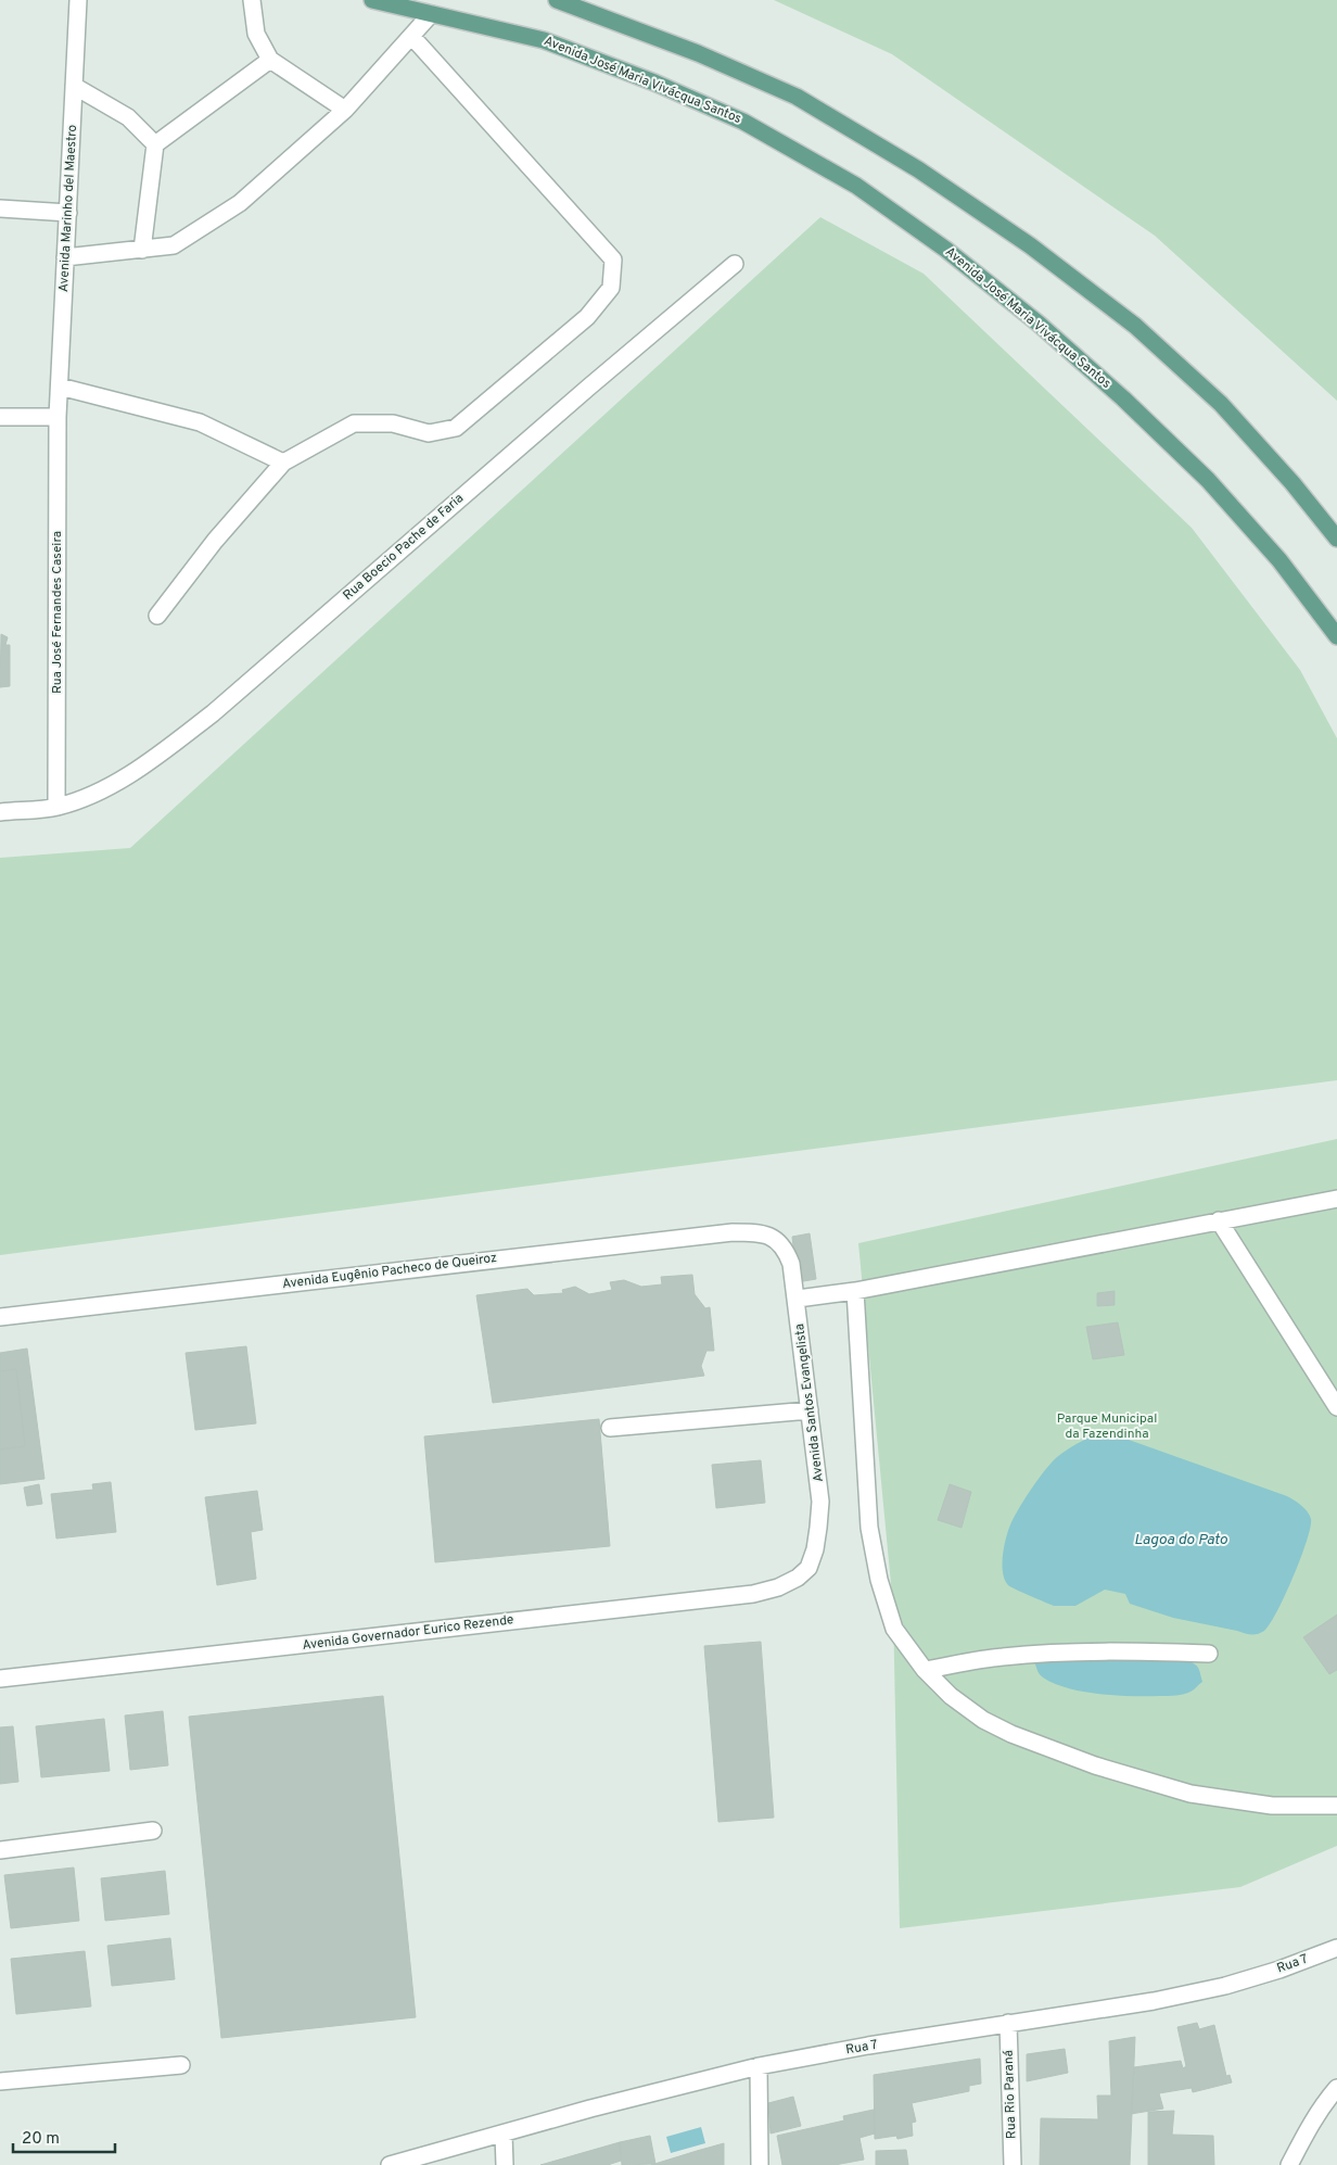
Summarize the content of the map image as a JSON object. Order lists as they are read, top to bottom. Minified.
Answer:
{"streets":{"main road":["Avenida José Maria Vivácqua Santos"],"street":["Avenida Marinho del Maestro","Rua Boecio Pache de Faria","Rua José Fernandes Caseira","Avenida Eugênio Pacheco de Queiroz","Avenida Santos Evangelista","Avenida Governador Eurico Rezende","Rua 7","Rua Rio Paraná"]},"crossings":[["Avenida Marinho del Maestro","Rua José Fernandes Caseira"],["Rua Boecio Pache de Faria","Rua José Fernandes Caseira"],["Avenida Eugênio Pacheco de Queiroz","Avenida Santos Evangelista"],["Avenida Santos Evangelista","Avenida Governador Eurico Rezende"],["Rua 7","Rua Rio Paraná"]],"water":["Lagoa do Pato"],"parks":["Parque Municipal da Fazendinha"],"scale_bar":"20 m"}
